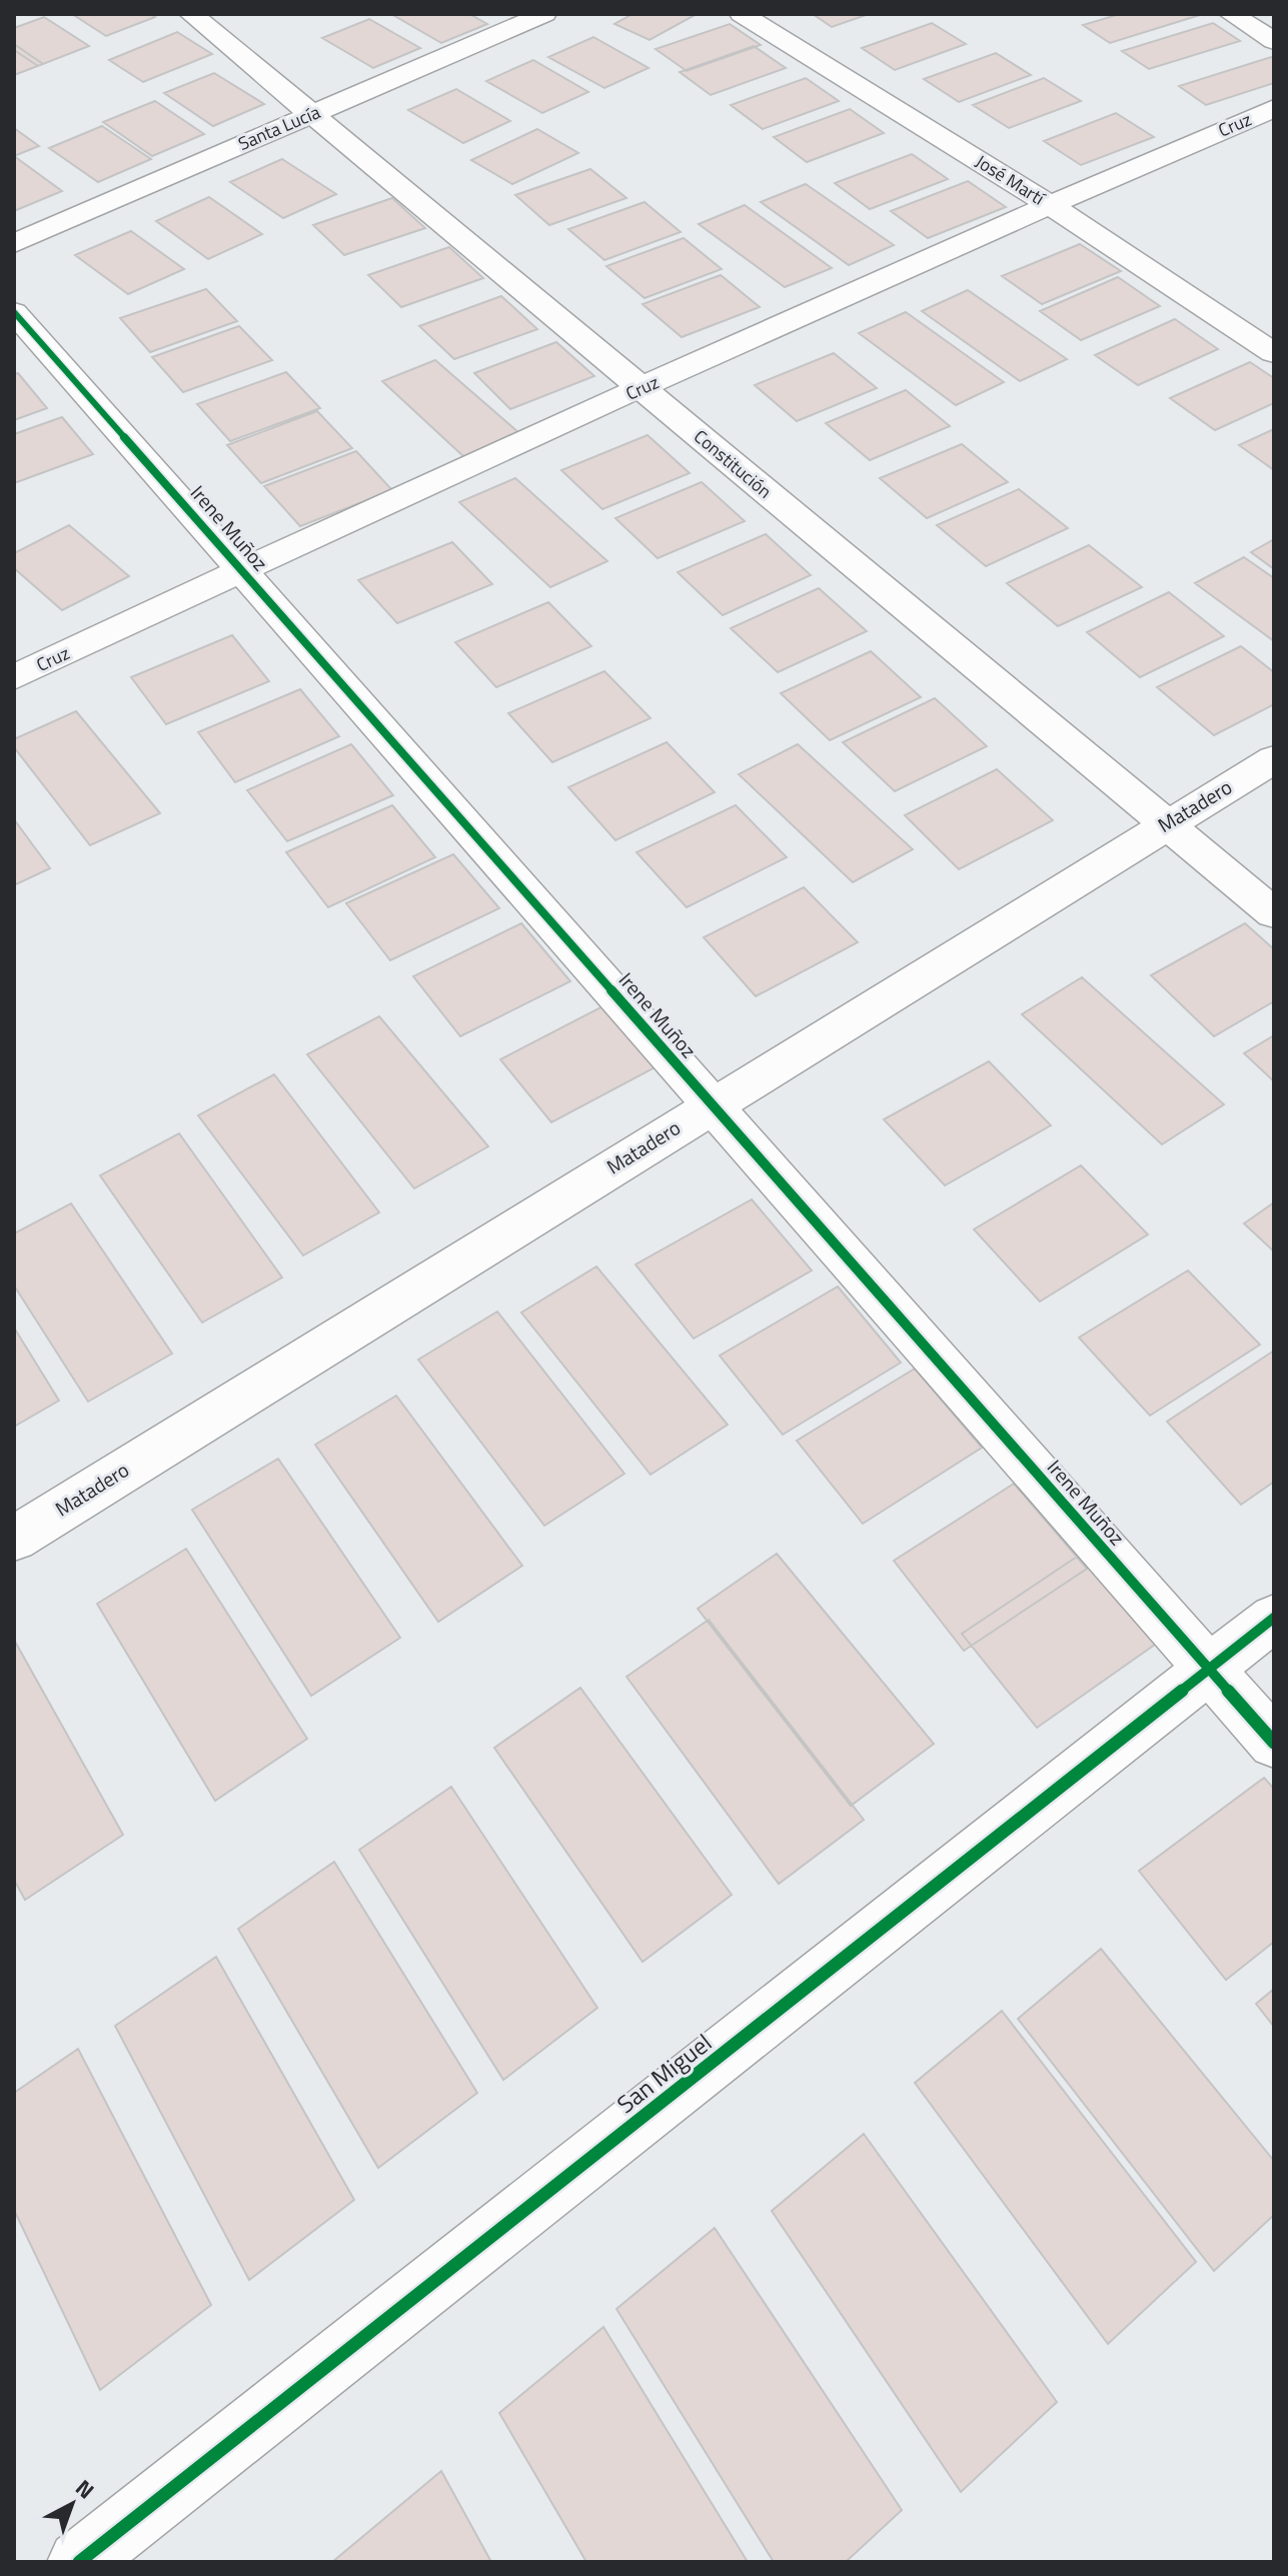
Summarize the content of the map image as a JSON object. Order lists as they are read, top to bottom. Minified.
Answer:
{"streets":{"street":["Cruz","Santa Lucía","José Martí","Constitución","Irene Muñoz","Matadero","San Miguel"]},"crossings":[["Cruz","José Martí"],["Cruz","Constitución"],["Cruz","Irene Muñoz"],["Santa Lucía","Constitución"],["Constitución","Matadero"],["Irene Muñoz","Matadero"],["Irene Muñoz","San Miguel"]],"north":"top right"}
